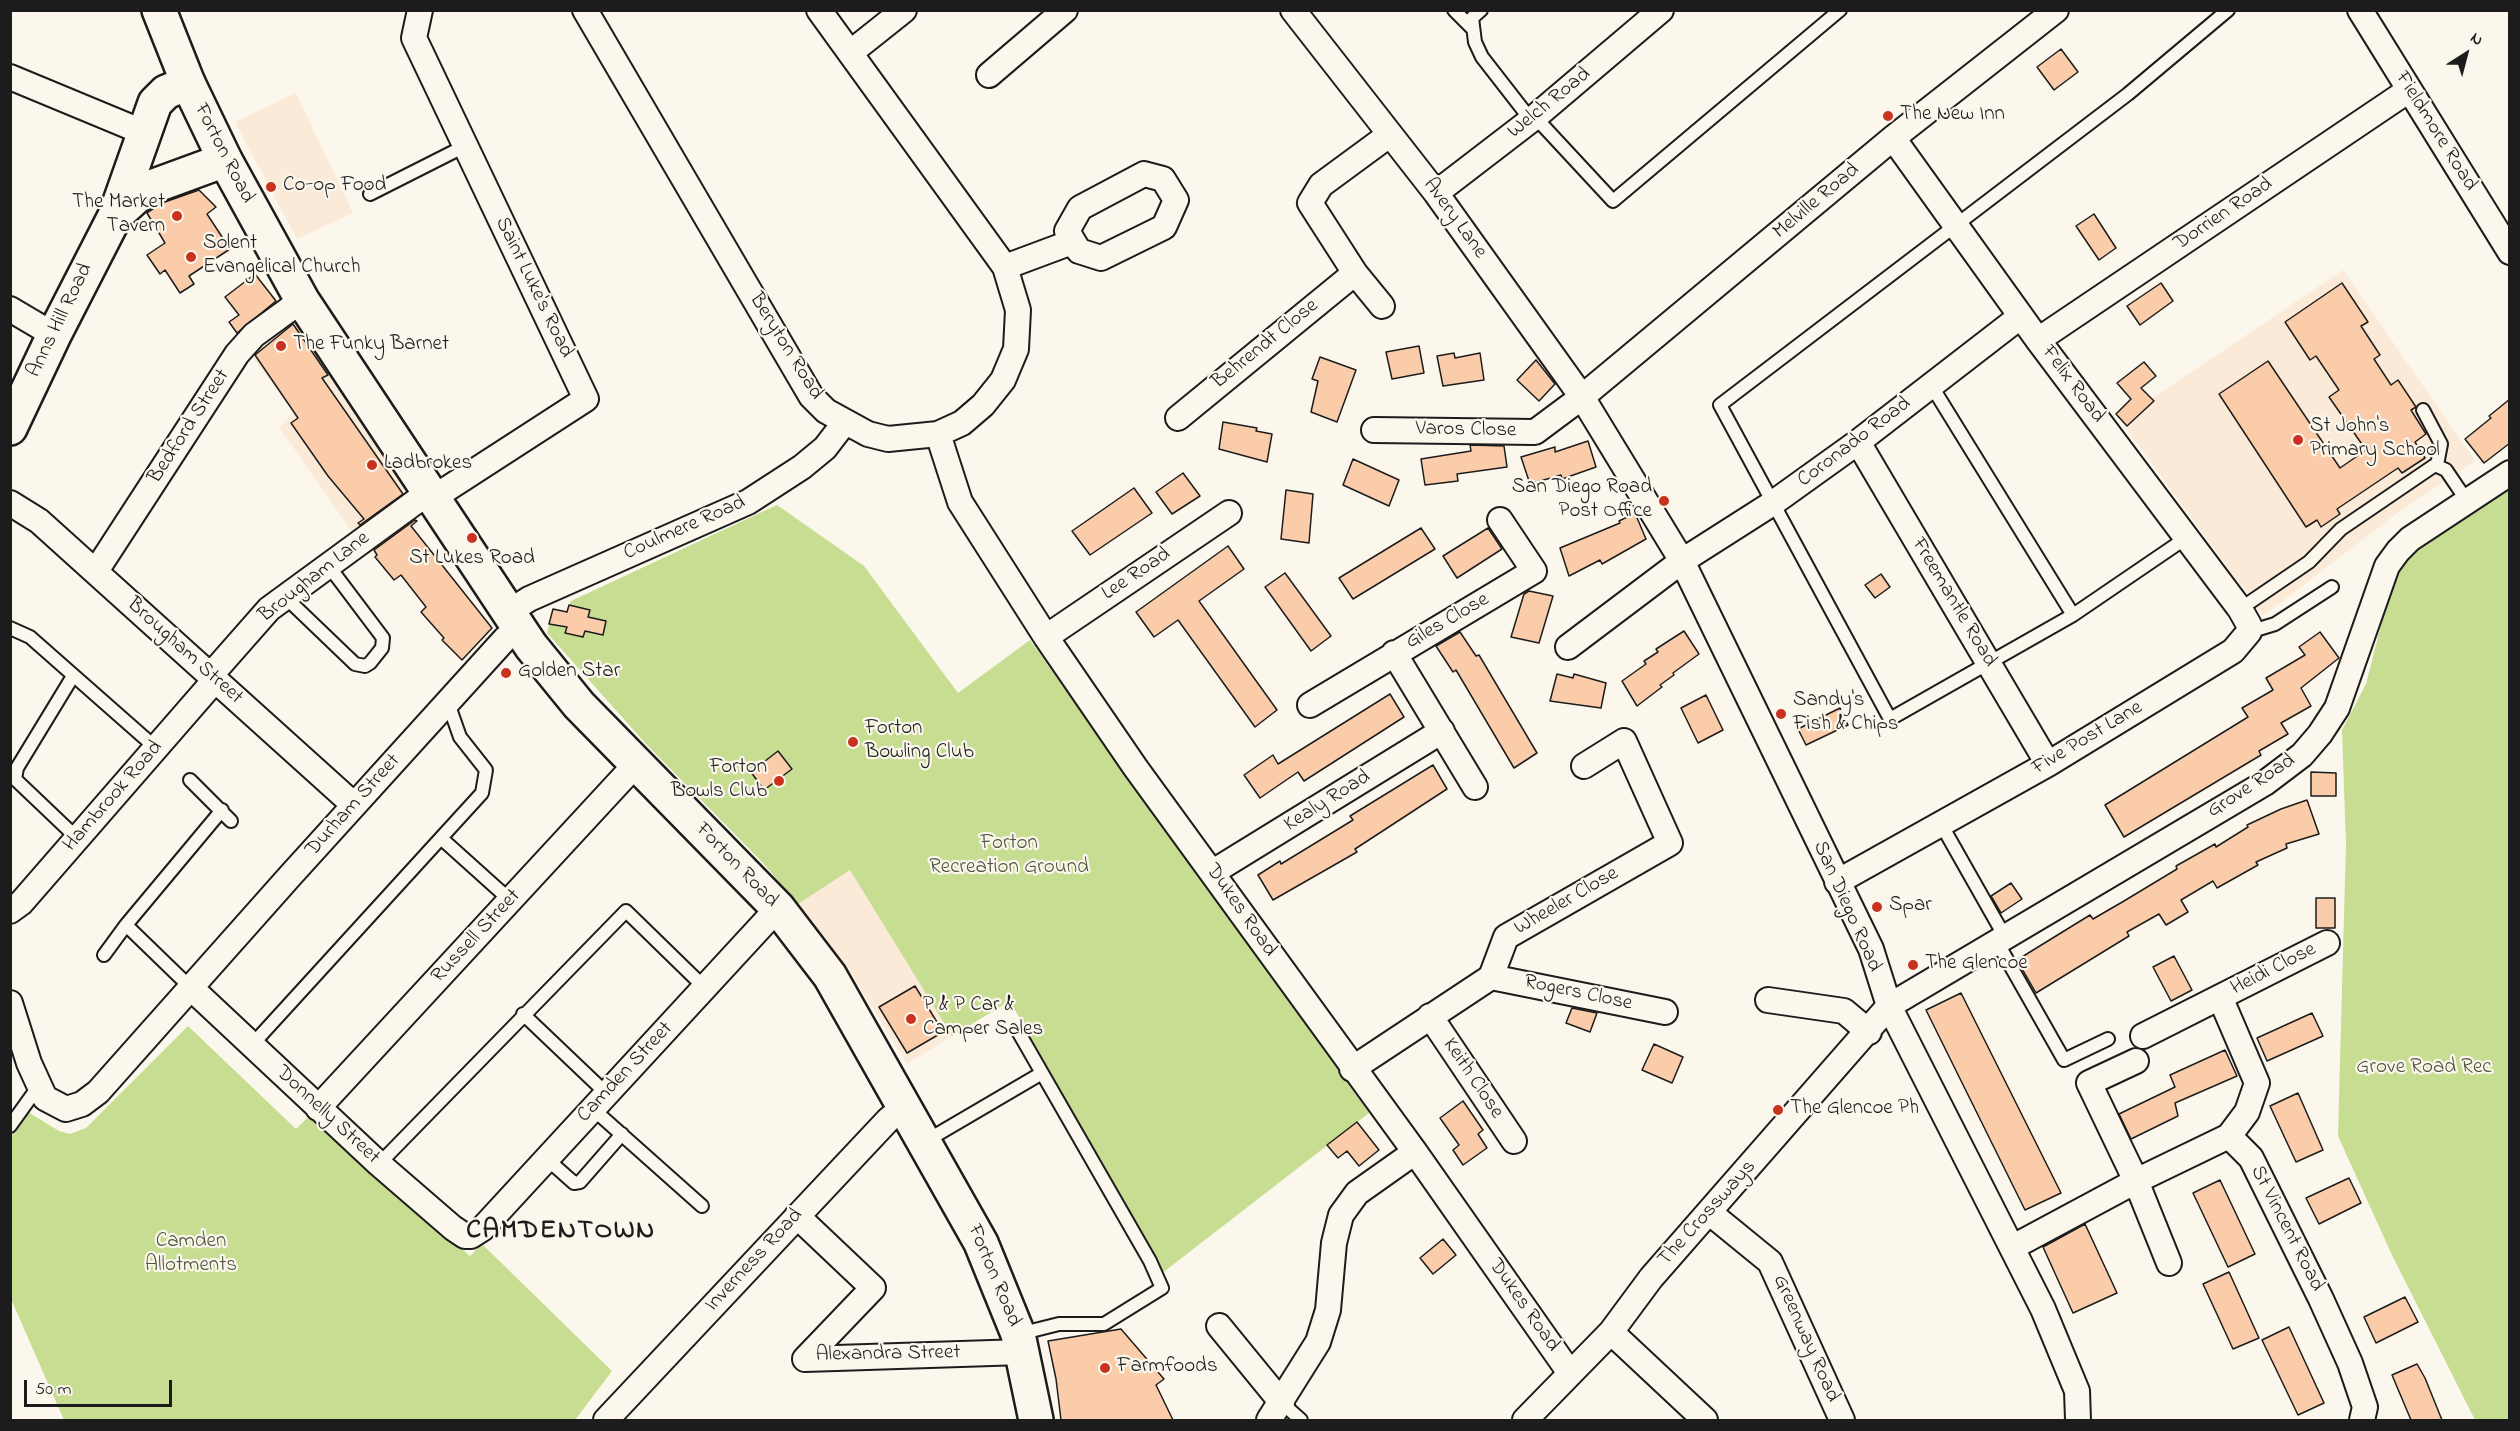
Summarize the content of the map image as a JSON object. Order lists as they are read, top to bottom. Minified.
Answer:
{"streets":{"main road":["Forton Road","Anns Hill Road"],"street":["Welch Road","Fieldmore Road","Melville Road","Dorrien Road","Avery Lane","Saint Luke's Road","Behrendt Close","Beryton Road","Felix Road","Bedford Street","Varos Close","Coronado Road","Coulmere Road","Lee Road","Brougham Lane","Freemantle Road","Giles Close","Brougham Street","Five Post Lane","Grove Road","Hambrook Road","Kealy Road","Durham Street","Wheeler Close","San Diego Road","Dukes Road","Russell Street","Heidi Close","Rogers Close","Camden Street","Keith Close","Donnelly Street","The Crossways","St Vincent Road","Inverness Road","Greenway Road","Alexandra Street"]},"crossings":[["Welch Road","Avery Lane"],["Fieldmore Road","Dorrien Road"],["Forton Road","Saint Luke's Road"],["Forton Road","Anns Hill Road"],["Forton Road","Bedford Street"],["Forton Road","Coulmere Road"],["Forton Road","Brougham Lane"],["Forton Road","Durham Street"],["Forton Road","Russell Street"],["Forton Road","Camden Street"],["Forton Road","Inverness Road"],["Forton Road","Alexandra Street"],["Melville Road","Avery Lane"],["Melville Road","Felix Road"],["Melville Road","Varos Close"],["Dorrien Road","Felix Road"],["Avery Lane","Varos Close"],["Avery Lane","San Diego Road"],["Saint Luke's Road","Brougham Lane"],["Beryton Road","Coulmere Road"],["Beryton Road","Dukes Road"],["Felix Road","Coronado Road"],["Felix Road","Five Post Lane"],["Bedford Street","Brougham Street"],["Coronado Road","Freemantle Road"],["Coronado Road","San Diego Road"],["Coulmere Road","Durham Street"],["Lee Road","Dukes Road"],["Brougham Lane","Brougham Street"],["Brougham Lane","Hambrook Road"],["Freemantle Road","Five Post Lane"],["Brougham Street","Hambrook Road"],["Brougham Street","Durham Street"],["Five Post Lane","San Diego Road"],["Grove Road","San Diego Road"],["Grove Road","The Crossways"],["Kealy Road","Dukes Road"],["Durham Street","Donnelly Street"],["Wheeler Close","Rogers Close"],["San Diego Road","The Crossways"],["Dukes Road","The Crossways"],["Russell Street","Donnelly Street"],["Heidi Close","St Vincent Road"],["Camden Street","Donnelly Street"],["The Crossways","Greenway Road"],["Inverness Road","Alexandra Street"]],"districts":["CAMDENTOWN"],"parks":["Forton Recreation Ground","Grove Road Rec","Camden Allotments"],"places":["The New Inn","Co-op Food","The Market Tavern","Solent Evangelical Church","The Funky Barnet","St John's Primary School","Ladbrokes","San Diego Road Post Office","St Lukes Road","Golden Star","Sandy's Fish & Chips","Forton Bowling Club","Forton Bowls Club","Spar","The Glencoe","P & P Car & Camper Sales","The Glencoe Ph","Farmfoods"],"scale_bar":"50 m","north":"top right"}
